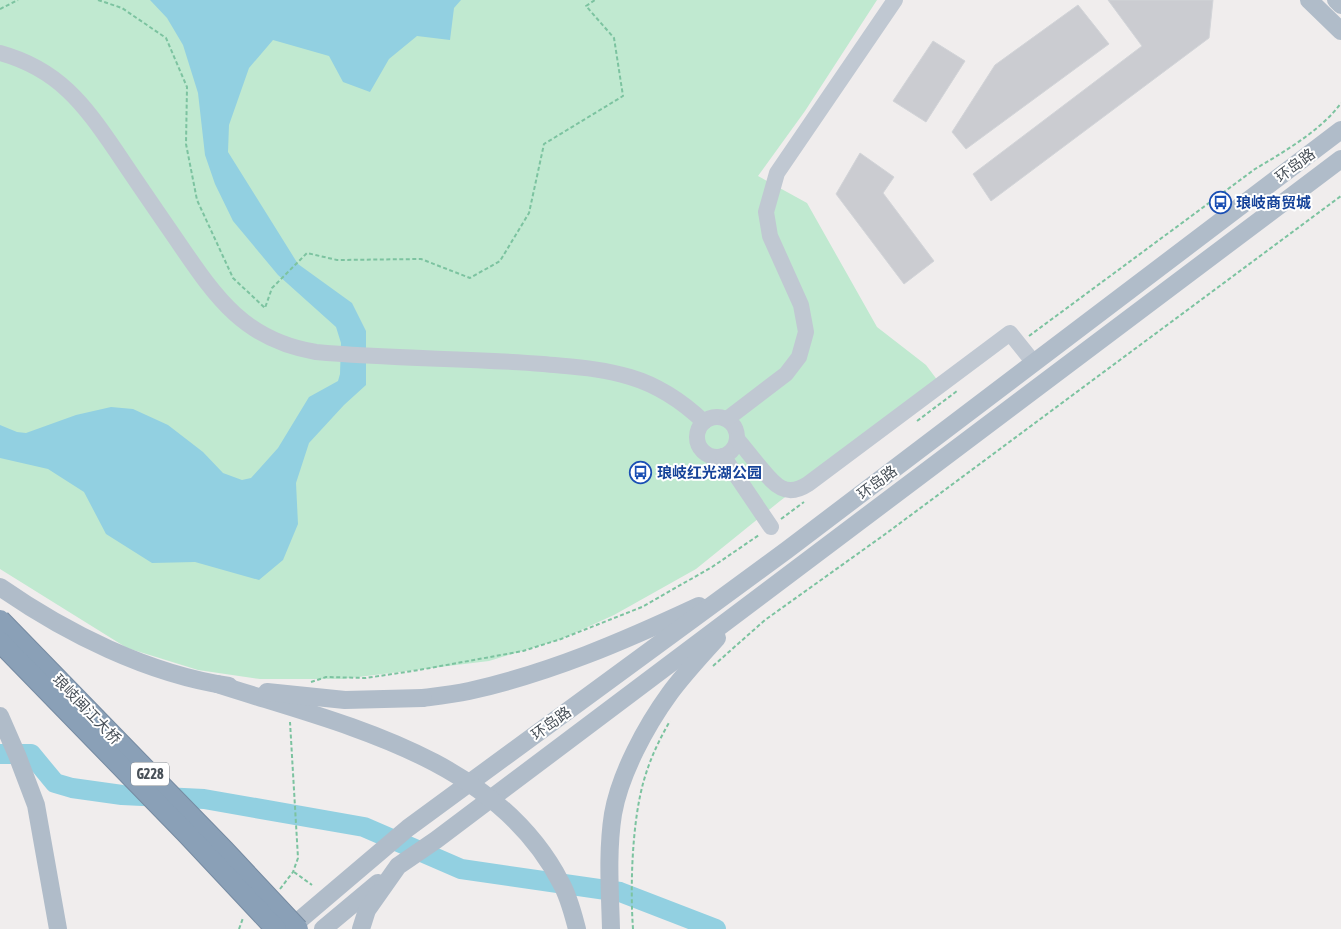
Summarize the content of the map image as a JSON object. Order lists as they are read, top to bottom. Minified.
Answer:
{"streets":{"highway":["琅岐闽江大桥","G228"],"main road":["环岛路"]},"crossings":[["环岛路","琅岐闽江大桥"]],"places":{"bus stop":["琅岐商贸城","琅岐红光湖公园"]}}
